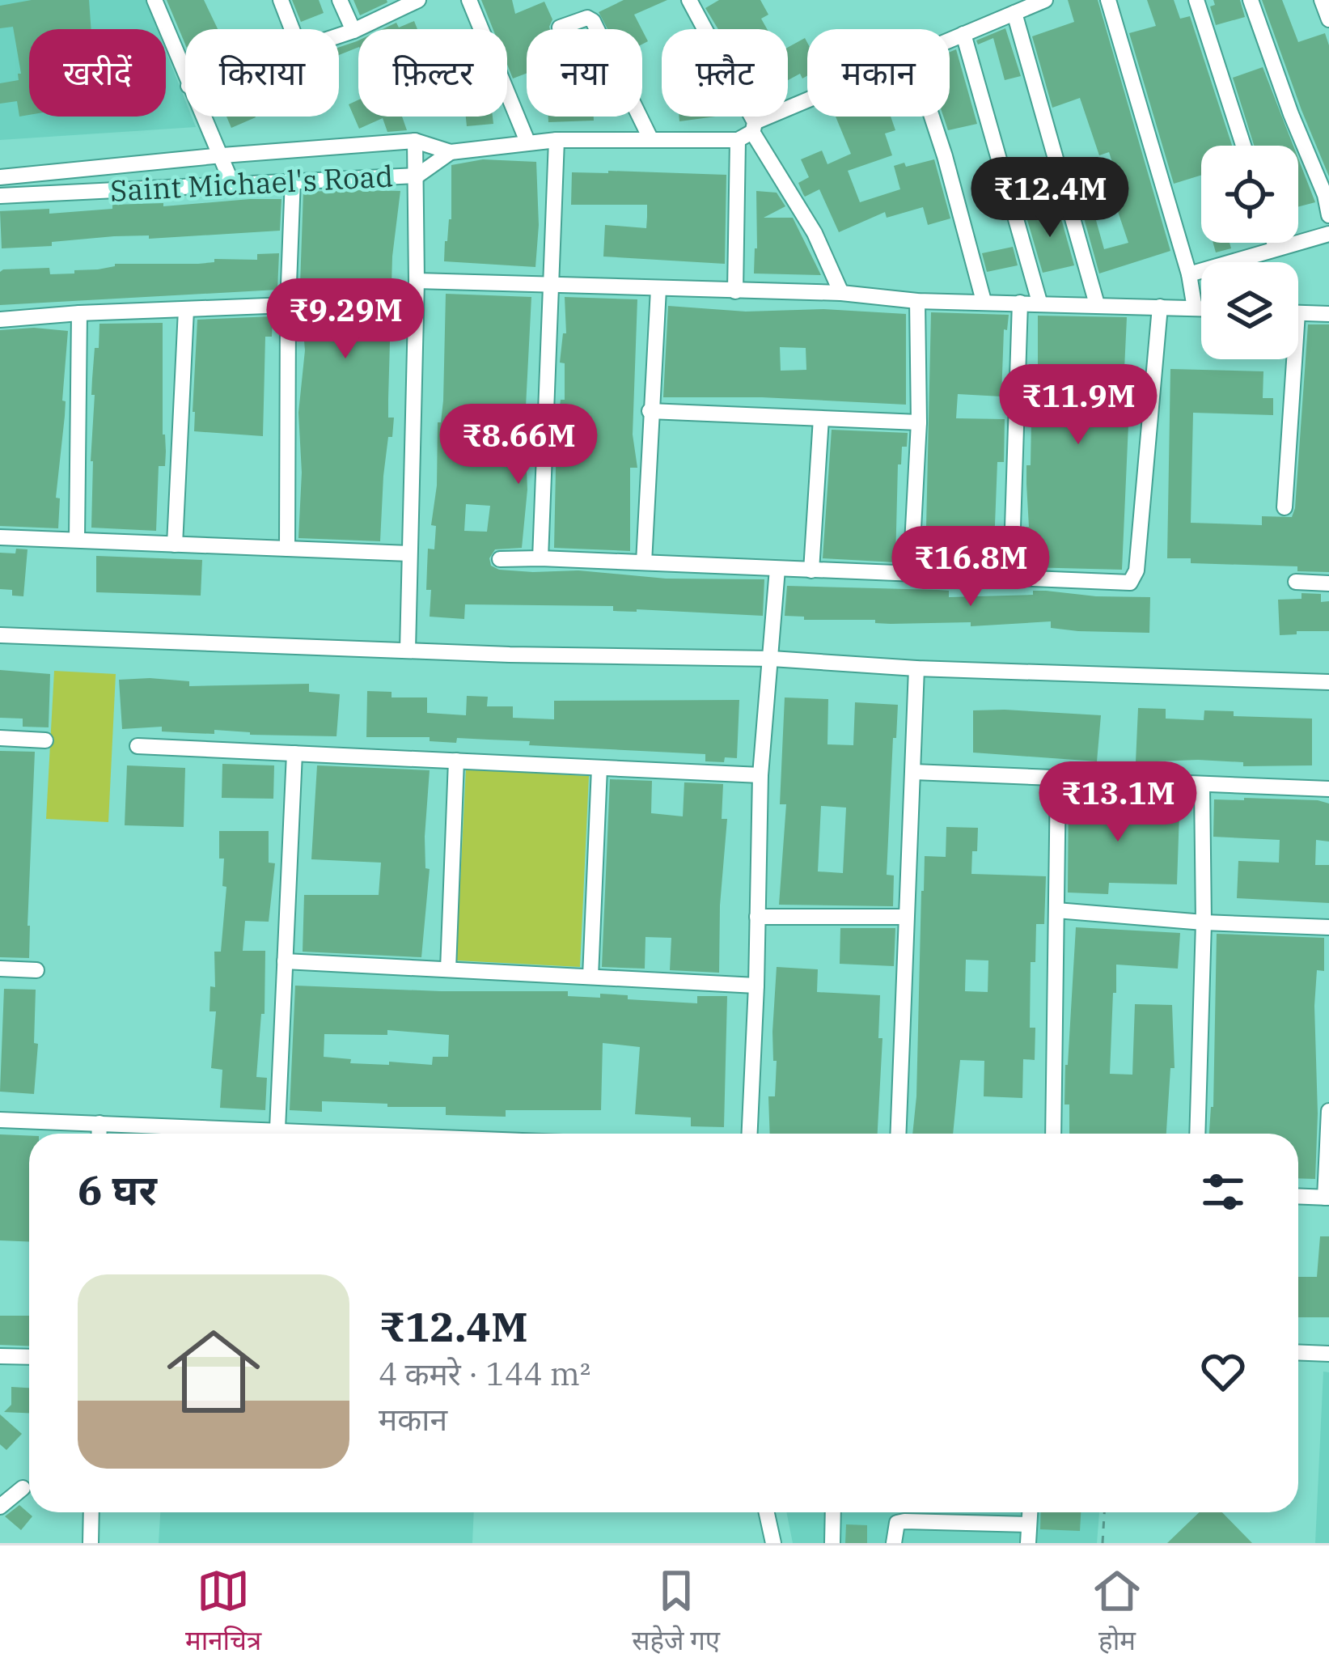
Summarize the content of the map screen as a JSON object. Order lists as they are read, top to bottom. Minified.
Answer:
{"streets":{"street":["Saint Michael's Road"]},"page":{"chip":["खरीदें","किराया","फ़िल्टर","नया","फ़्लैट","मकान"],"price":["₹12.4M","₹9.29M","₹11.9M","₹8.66M","₹16.8M","₹13.1M"],"heading":"6 घर","list":[{"name":"₹12.4M","note":"4 कमरे · 144 m² · मकान"}],"tabs":["मानचित्र","सहेजे गए","होम"]}}
